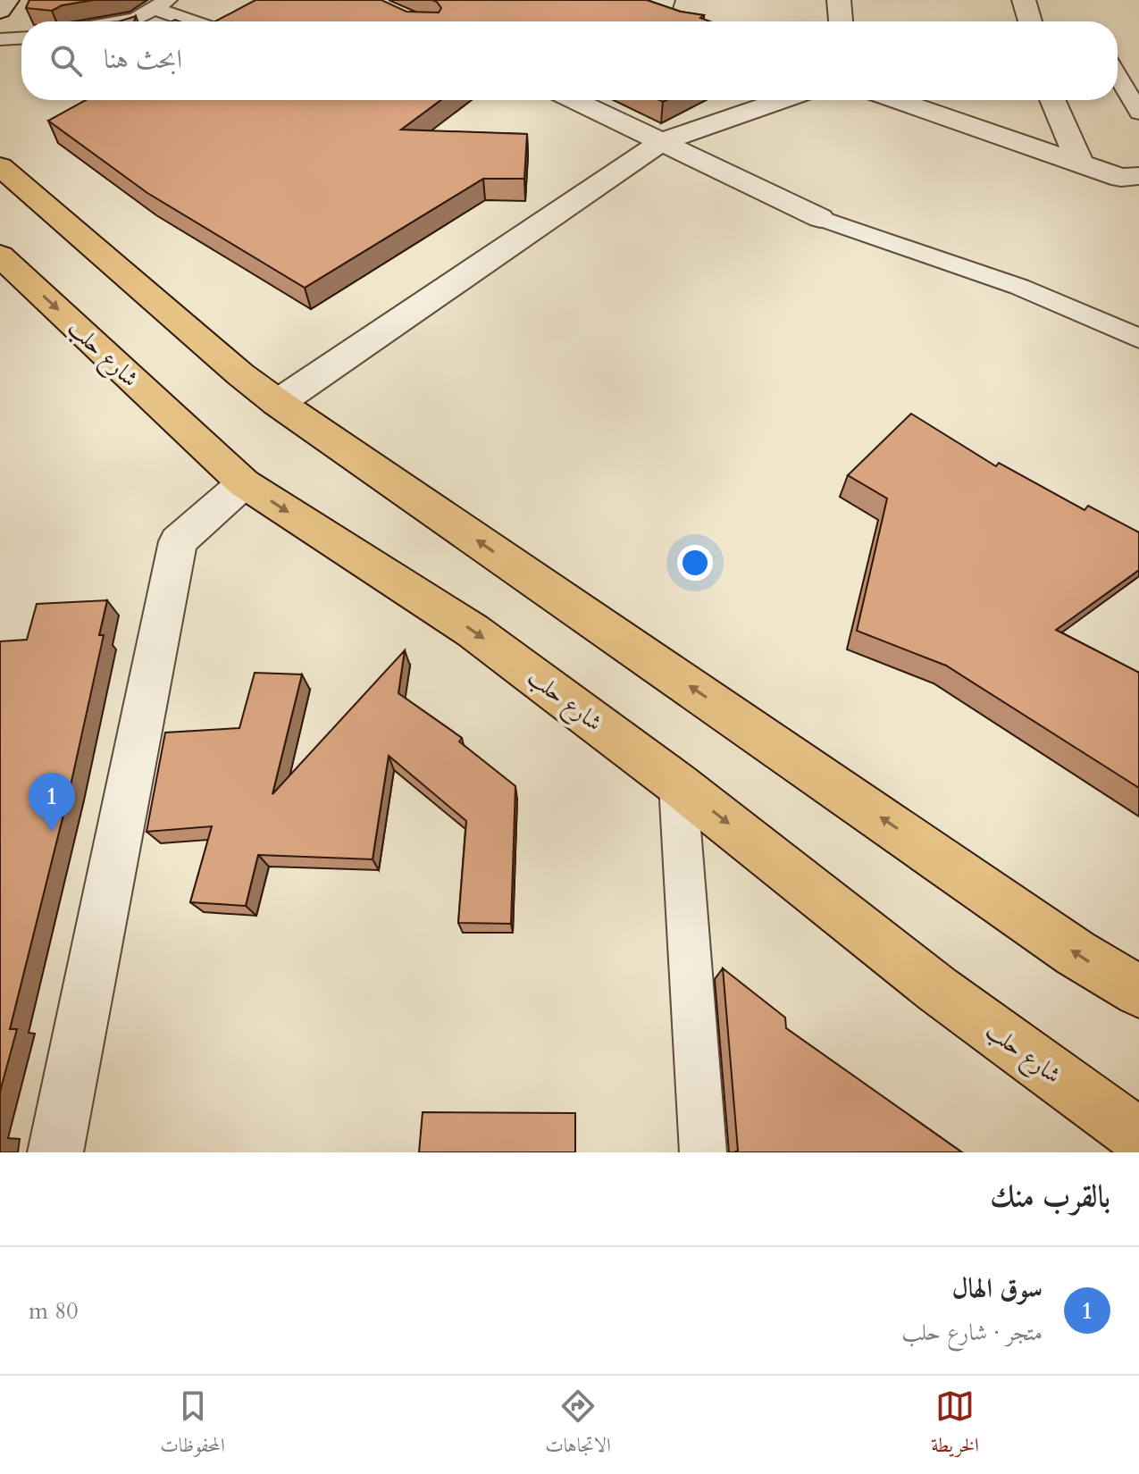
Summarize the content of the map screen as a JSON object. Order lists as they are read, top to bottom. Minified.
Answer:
{"streets":{"main road":["شارع حلب"]},"page":{"search":"ابحث هنا","pins":"1","heading":"بالقرب منك","list":[{"mark":"1","name":"سوق الهال","note":"متجر · شارع حلب","value":"80 m"}],"nav":["الخريطة","الاتجاهات","المحفوظات"]}}
